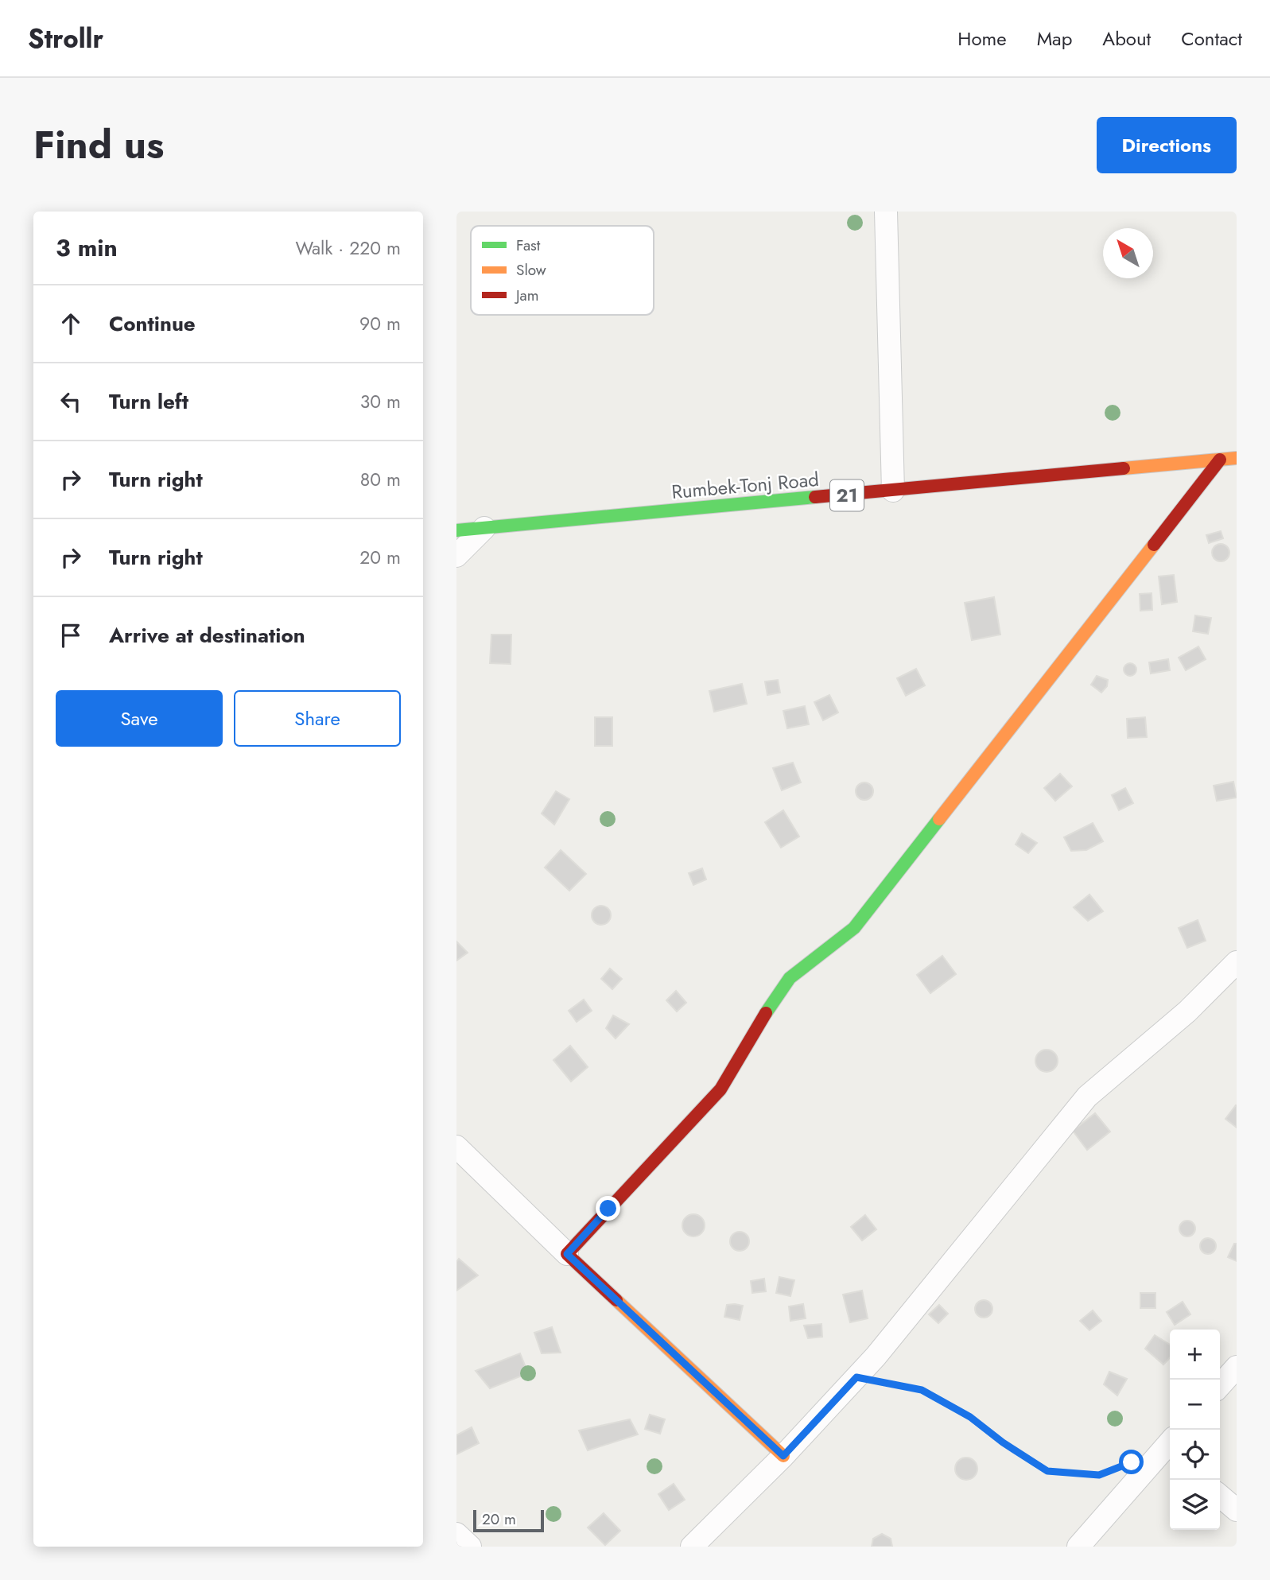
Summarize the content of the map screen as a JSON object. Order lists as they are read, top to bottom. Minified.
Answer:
{"streets":{"street":["Rumbek-Tonj Road","21"]},"legend":["Fast","Slow","Jam"],"scale_bar":"20 m","north":"top left","page":{"header":"Strollr","nav":["Home","Map","About","Contact"],"title":"Find us","buttons":["Directions",["Save","Share"]],"heading":["3 min","Walk · 220 m"],"list":[["Continue","90 m"],["Turn left","30 m"],["Turn right","80 m"],["Turn right","20 m"],"Arrive at destination"],"map_buttons":["+","−"],"scale":"20 m"}}
